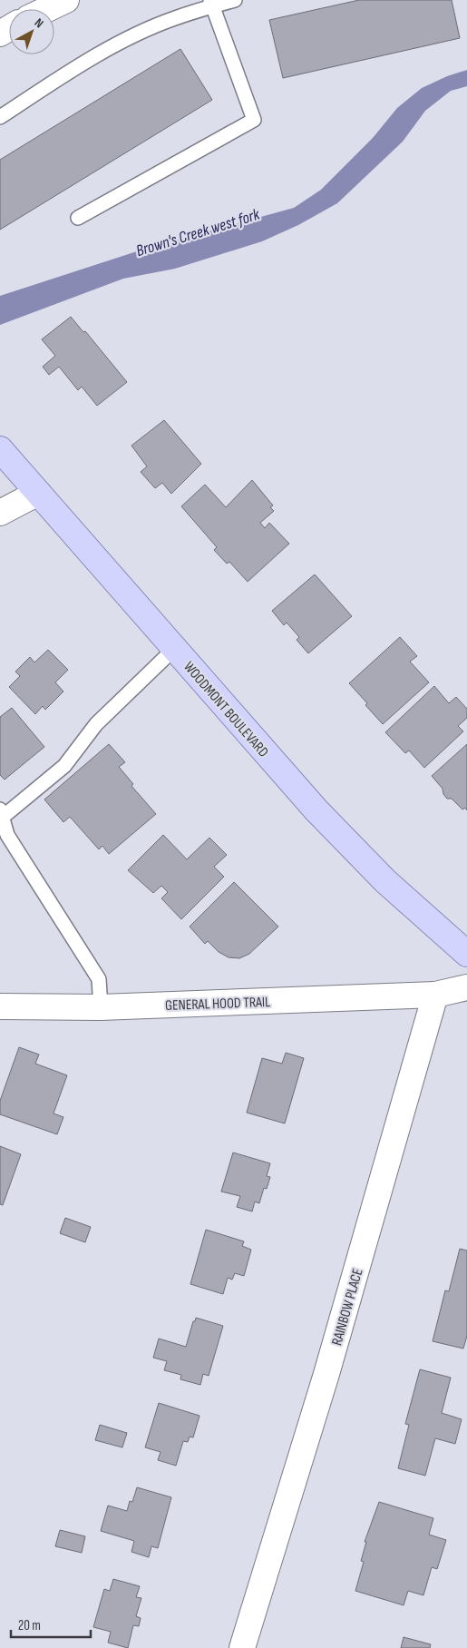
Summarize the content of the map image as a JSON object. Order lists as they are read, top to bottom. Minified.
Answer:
{"streets":{"main road":["WOODMONT BOULEVARD"],"street":["GENERAL HOOD TRAIL","RAINBOW PLACE"]},"crossings":[["GENERAL HOOD TRAIL","RAINBOW PLACE"]],"water":["Brown's Creek west fork"],"scale_bar":"20 m","north":"top right"}
